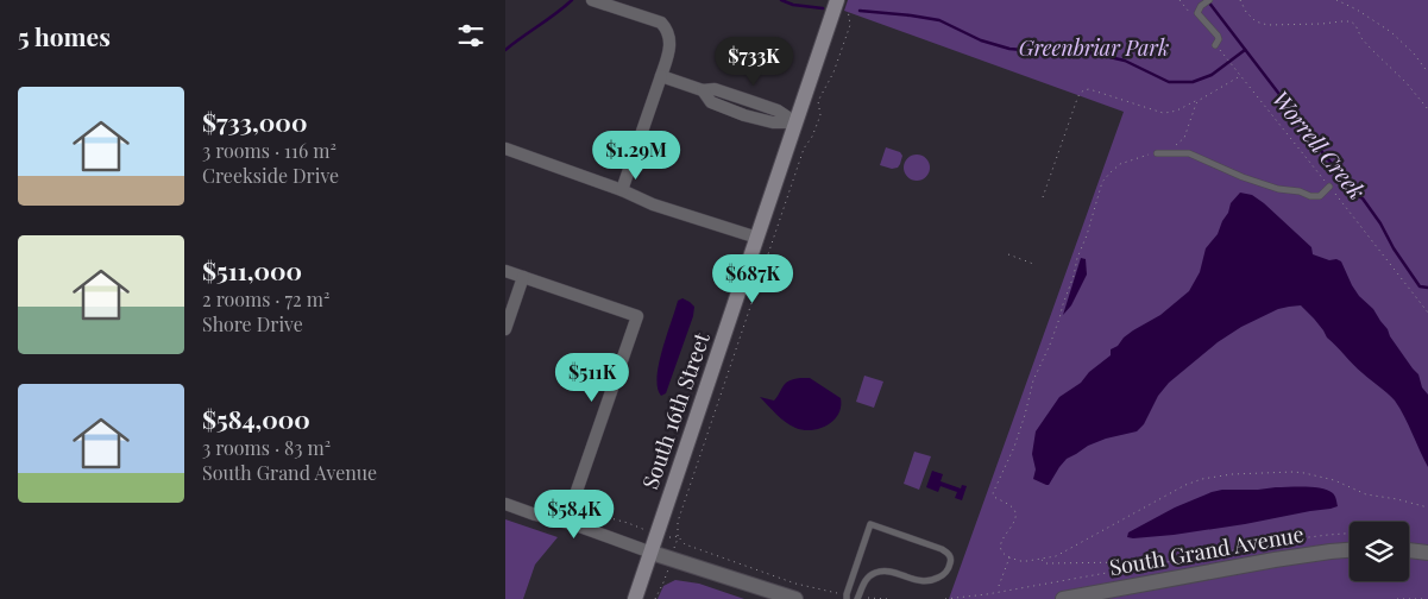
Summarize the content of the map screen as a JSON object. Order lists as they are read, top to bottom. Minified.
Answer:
{"streets":{"main road":["South 16th Street"],"street":["South Grand Avenue"]},"water":["Worrell Creek"],"parks":["Greenbriar Park"],"page":{"heading":"5 homes","price":["$733K","$1.29M","$687K","$511K","$584K"],"list":[{"name":"$733,000","note":"3 rooms · 116 m² · Creekside Drive"},{"name":"$511,000","note":"2 rooms · 72 m² · Shore Drive"},{"name":"$584,000","note":"3 rooms · 83 m² · South Grand Avenue"}]}}
